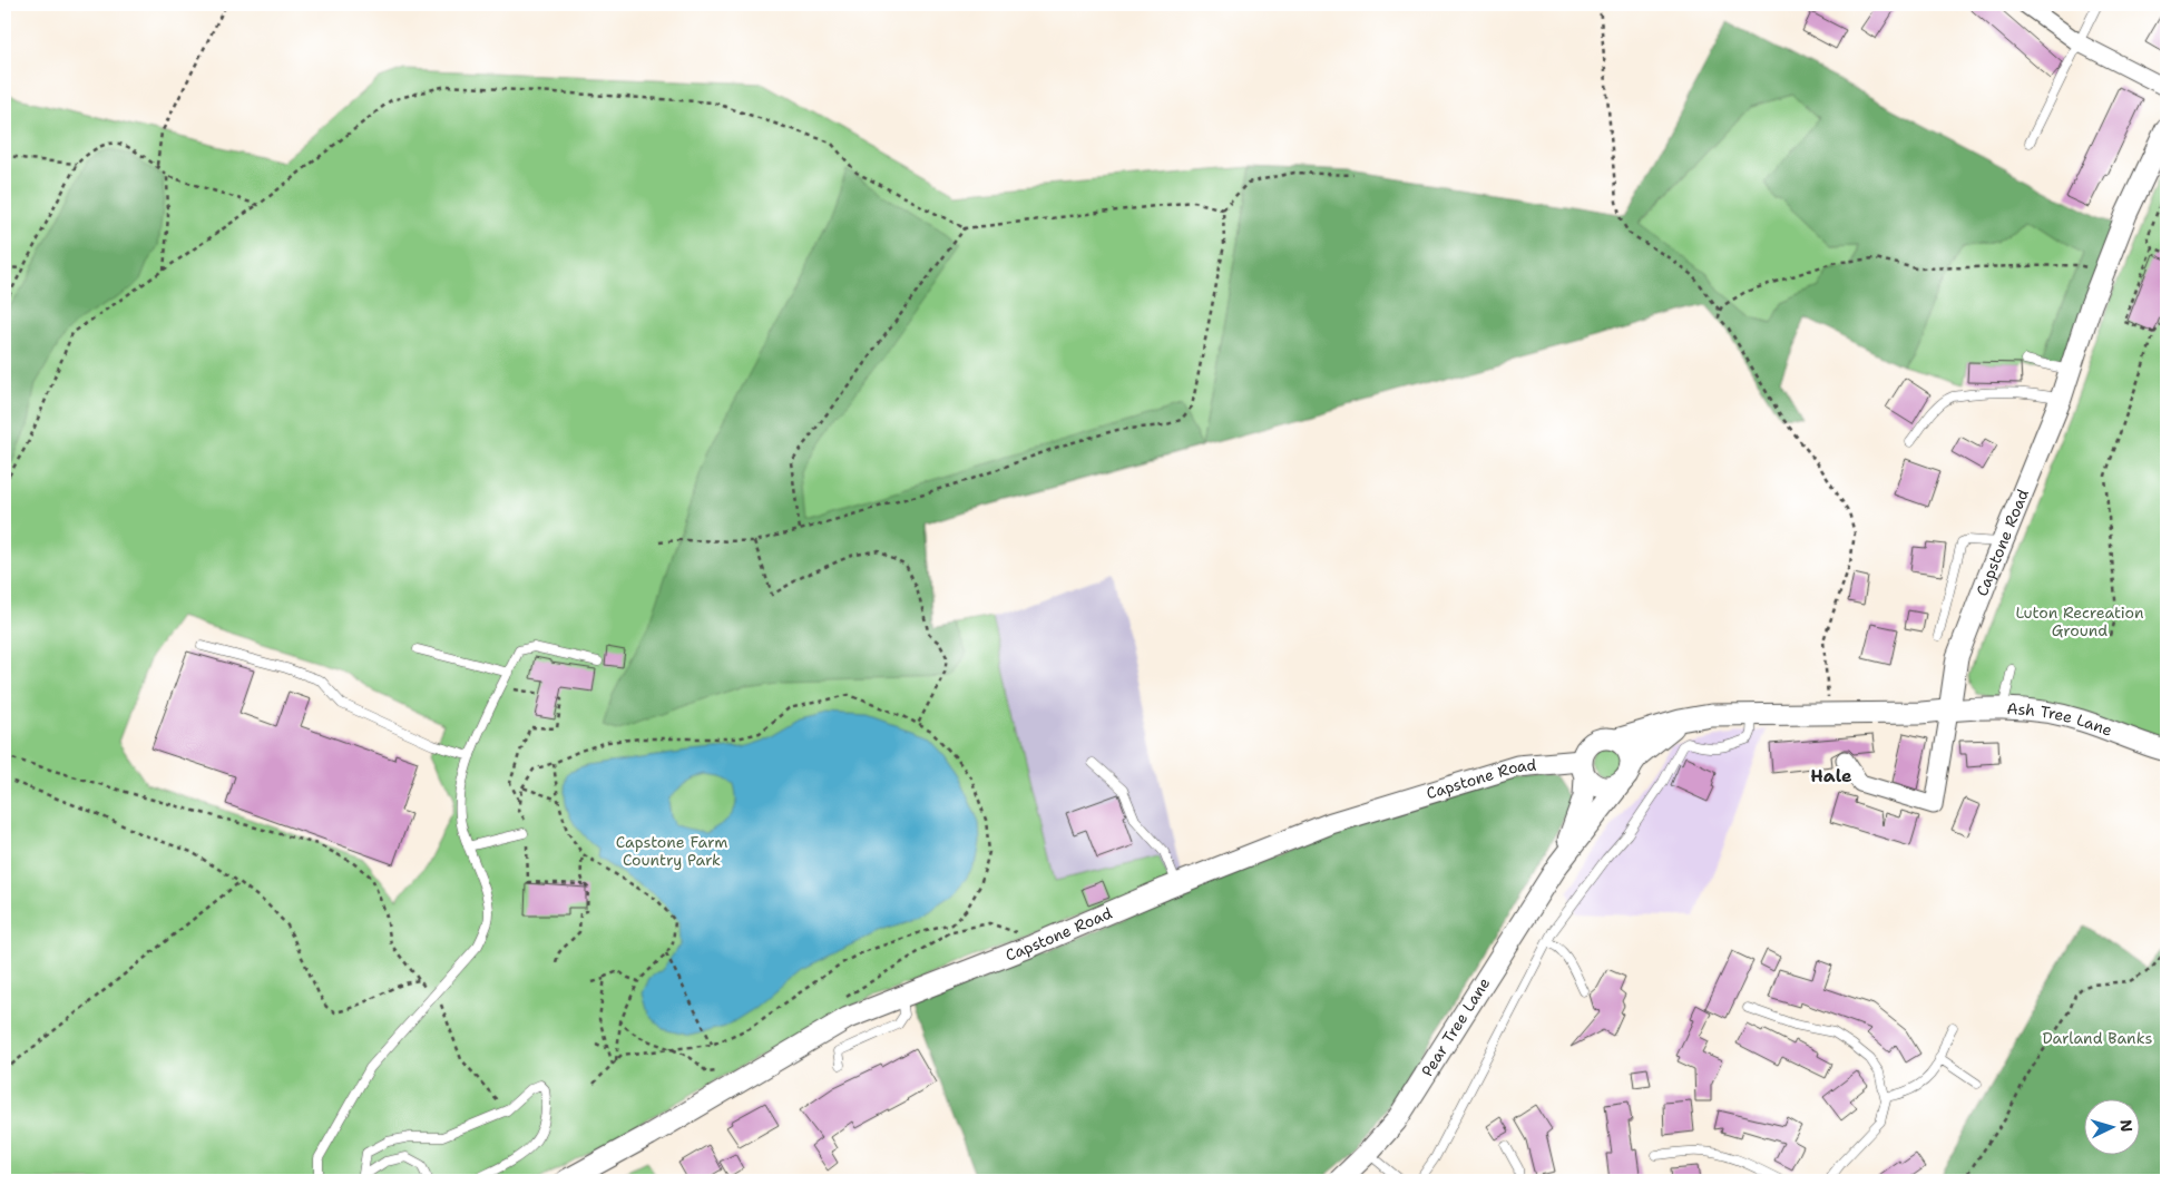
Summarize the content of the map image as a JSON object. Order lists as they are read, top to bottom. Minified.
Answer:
{"streets":{"street":["Capstone Road","Ash Tree Lane","Pear Tree Lane"]},"crossings":[["Capstone Road","Ash Tree Lane"],["Capstone Road","Pear Tree Lane"]],"districts":["Hale"],"parks":["Luton Recreation Ground","Capstone Farm Country Park","Darland Banks"],"north":"right"}
